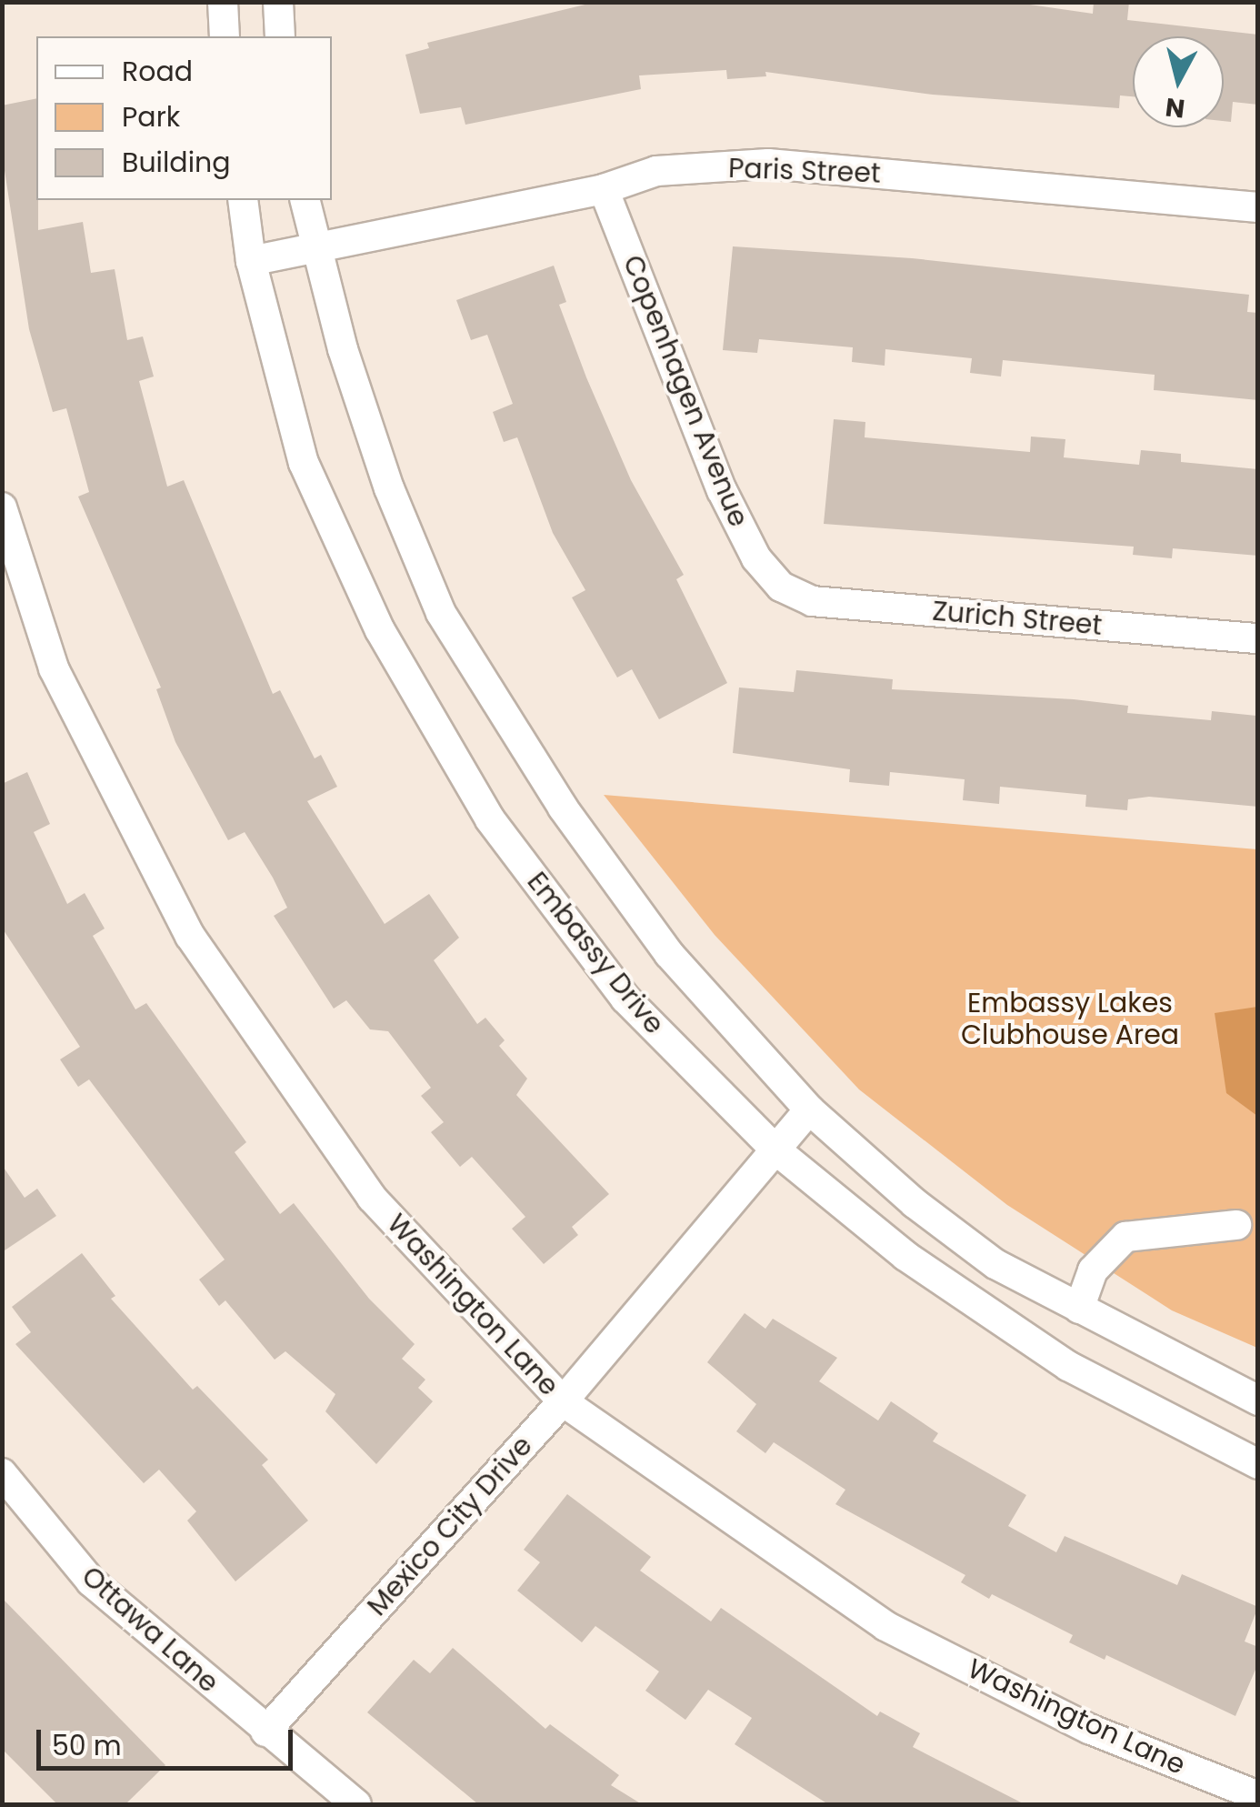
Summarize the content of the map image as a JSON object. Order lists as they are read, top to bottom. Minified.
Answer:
{"streets":{"street":["Paris Street","Copenhagen Avenue","Zurich Street","Embassy Drive","Washington Lane","Mexico City Drive","Ottawa Lane"]},"crossings":[["Paris Street","Copenhagen Avenue"],["Paris Street","Embassy Drive"],["Copenhagen Avenue","Zurich Street"],["Embassy Drive","Mexico City Drive"],["Washington Lane","Mexico City Drive"],["Mexico City Drive","Ottawa Lane"]],"parks":["Embassy Lakes Clubhouse Area"],"legend":["Road","Park","Building"],"scale_bar":"50 m","north":"bottom"}
